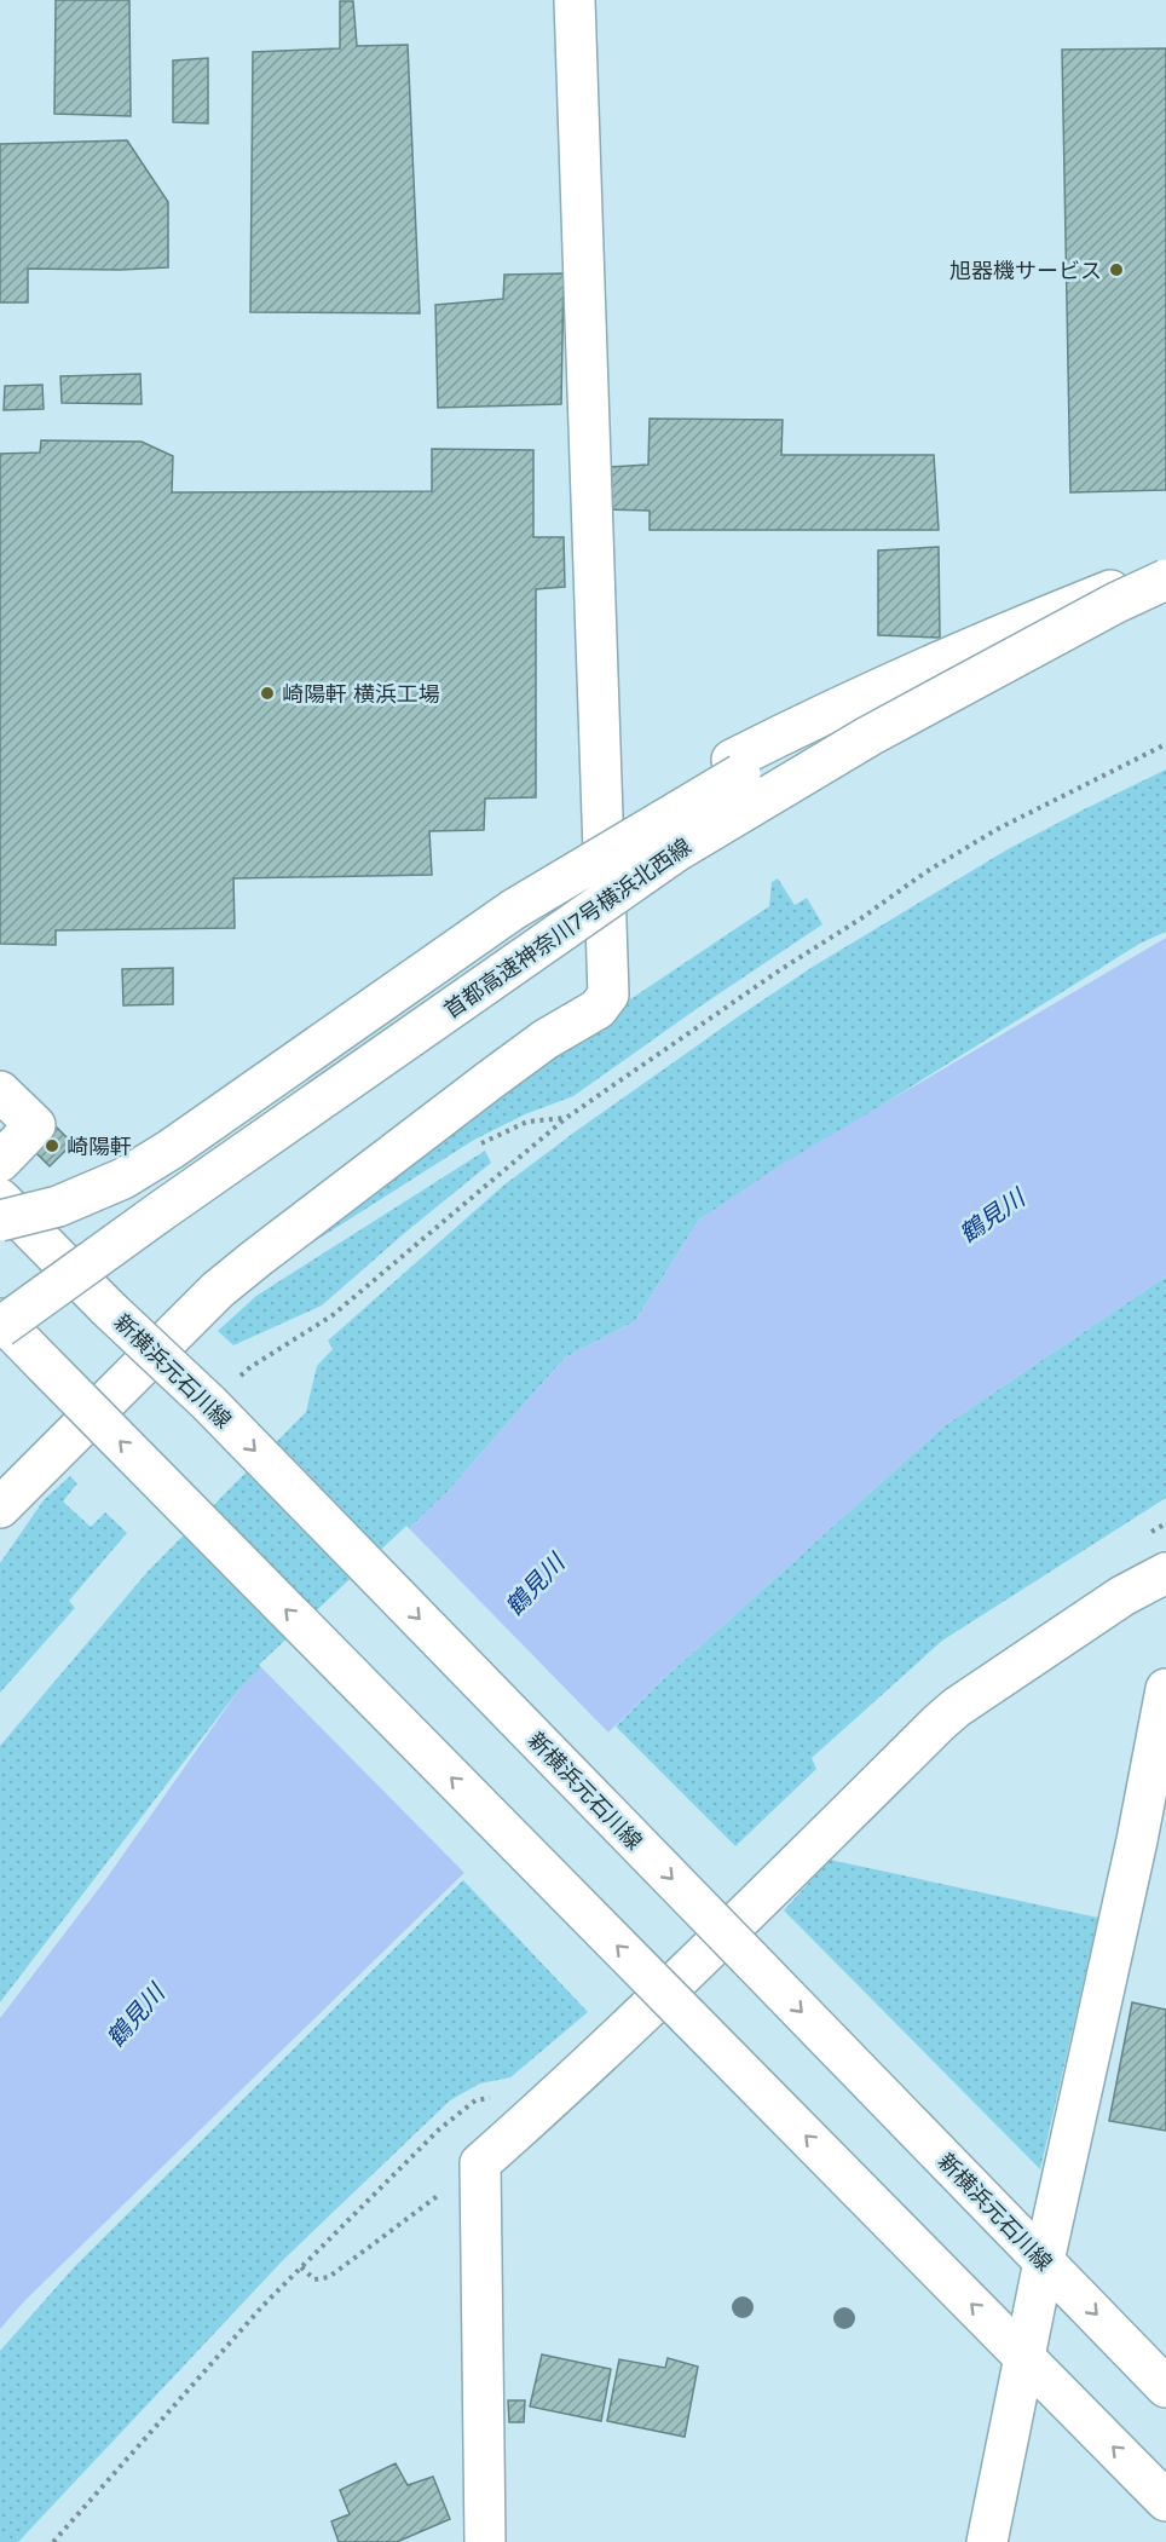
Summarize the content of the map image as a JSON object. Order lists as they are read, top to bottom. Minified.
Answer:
{"streets":{"main road":["首都高速神奈川7号横浜北西線","新横浜元石川線"]},"water":["鶴見川"],"places":["旭器機サービス","崎陽軒 横浜工場","崎陽軒"]}
